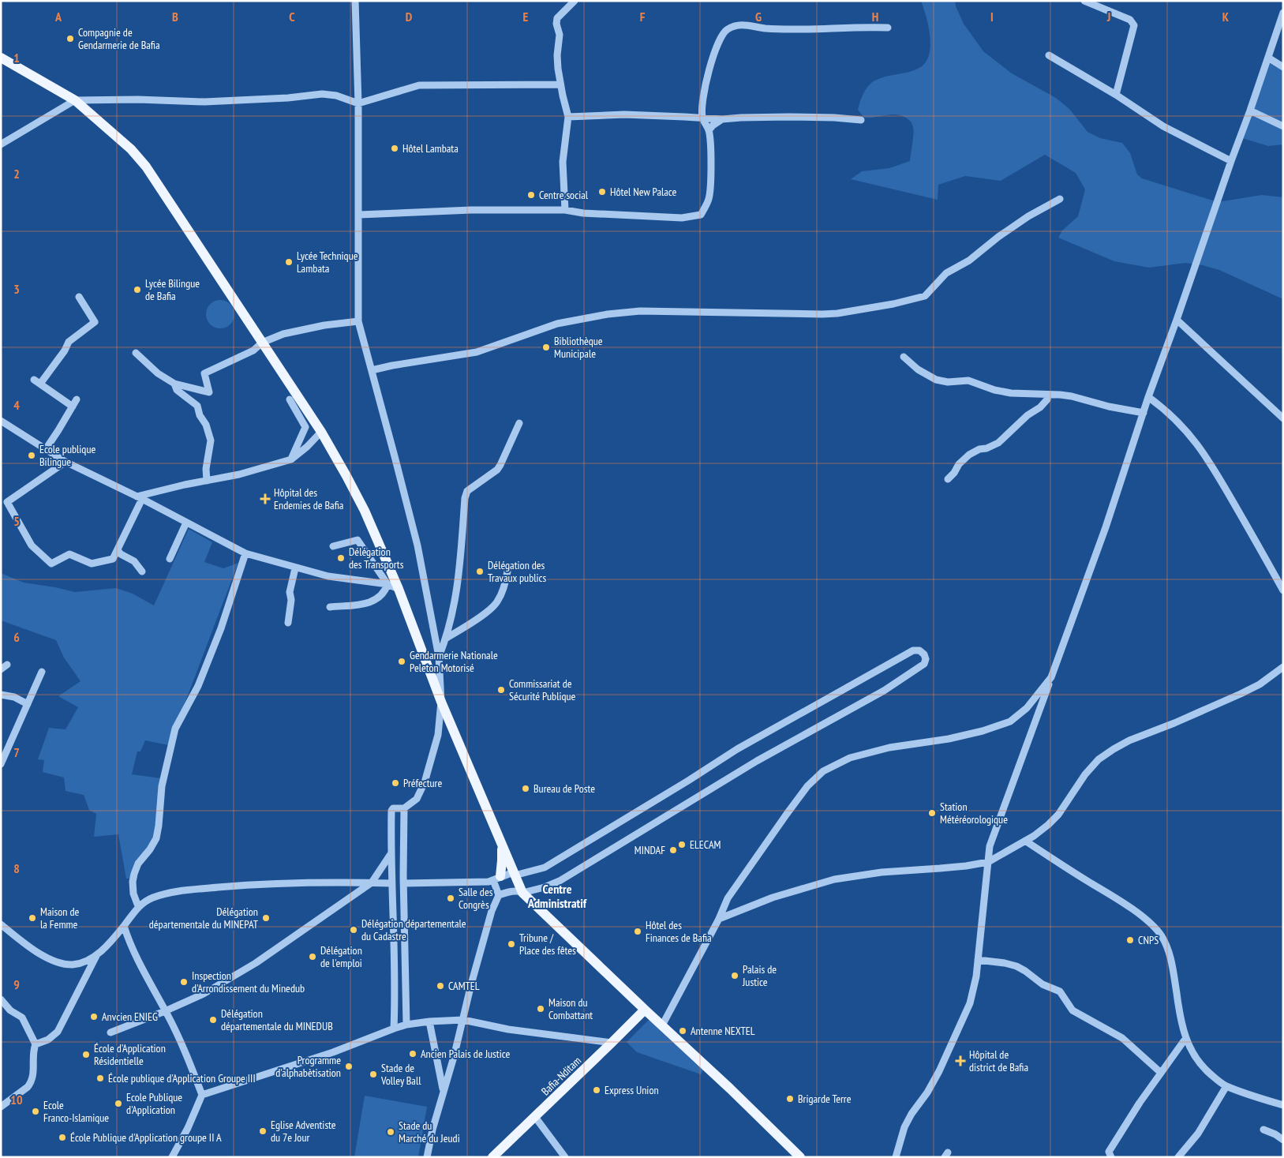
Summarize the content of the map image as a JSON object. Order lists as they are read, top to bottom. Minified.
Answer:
{"streets":{"main road":["Bafia-Nditam"]},"districts":["Centre Administratif"],"places":{"other":["Compagnie de Gendarmerie de Bafia","Hôtel Lambata","Hôtel New Palace","Centre social","Lycée Technique Lambata","Lycée Bilingue de Bafia","Bibliothèque Municipale","Ecole publique Bilingue","Délégation des Transports","Délégation des Travaux publics","Gendarmerie Nationale Peleton Motorisé","Commissariat de Sécurité Publique","Préfecture","Bureau de Poste","Station Météréorologique","ELECAM","MINDAF","Salle des Congrès","Maison de la Femme","Délégation départementale du MINEPAT","Délégation départementale du Cadastre","Hôtel des Finances de Bafia","CNPS","Tribune / Place des fêtes","Délégation de l'emploi","Palais de Justice","Inspection d'Arrondissement du Minedub","CAMTEL","Maison du Combattant","Anvcien ENIEG","Délégation départementale du MINEDUB","Antenne NEXTEL","Ancien Palais de Justice","École d'Application Résidentielle","Programme d'alphabètisation","Stade de Volley Ball","École publique d'Application Groupe III","Express Union","Brigarde Terre","Ecole Publique d'Application","Ecole Franco-Islamique","Eglise Adventiste du 7e Jour","Stade du Marché du Jeudi","École Publique d'Application groupe II A"],"health":["Hôpital des Endemies de Bafia","Hôpital de district de Bafia"]},"grid":{"columns":["A","B","C","D","E","F","G","H","I","J","K"],"rows":["1","2","3","4","5","6","7","8","9","10"]}}
